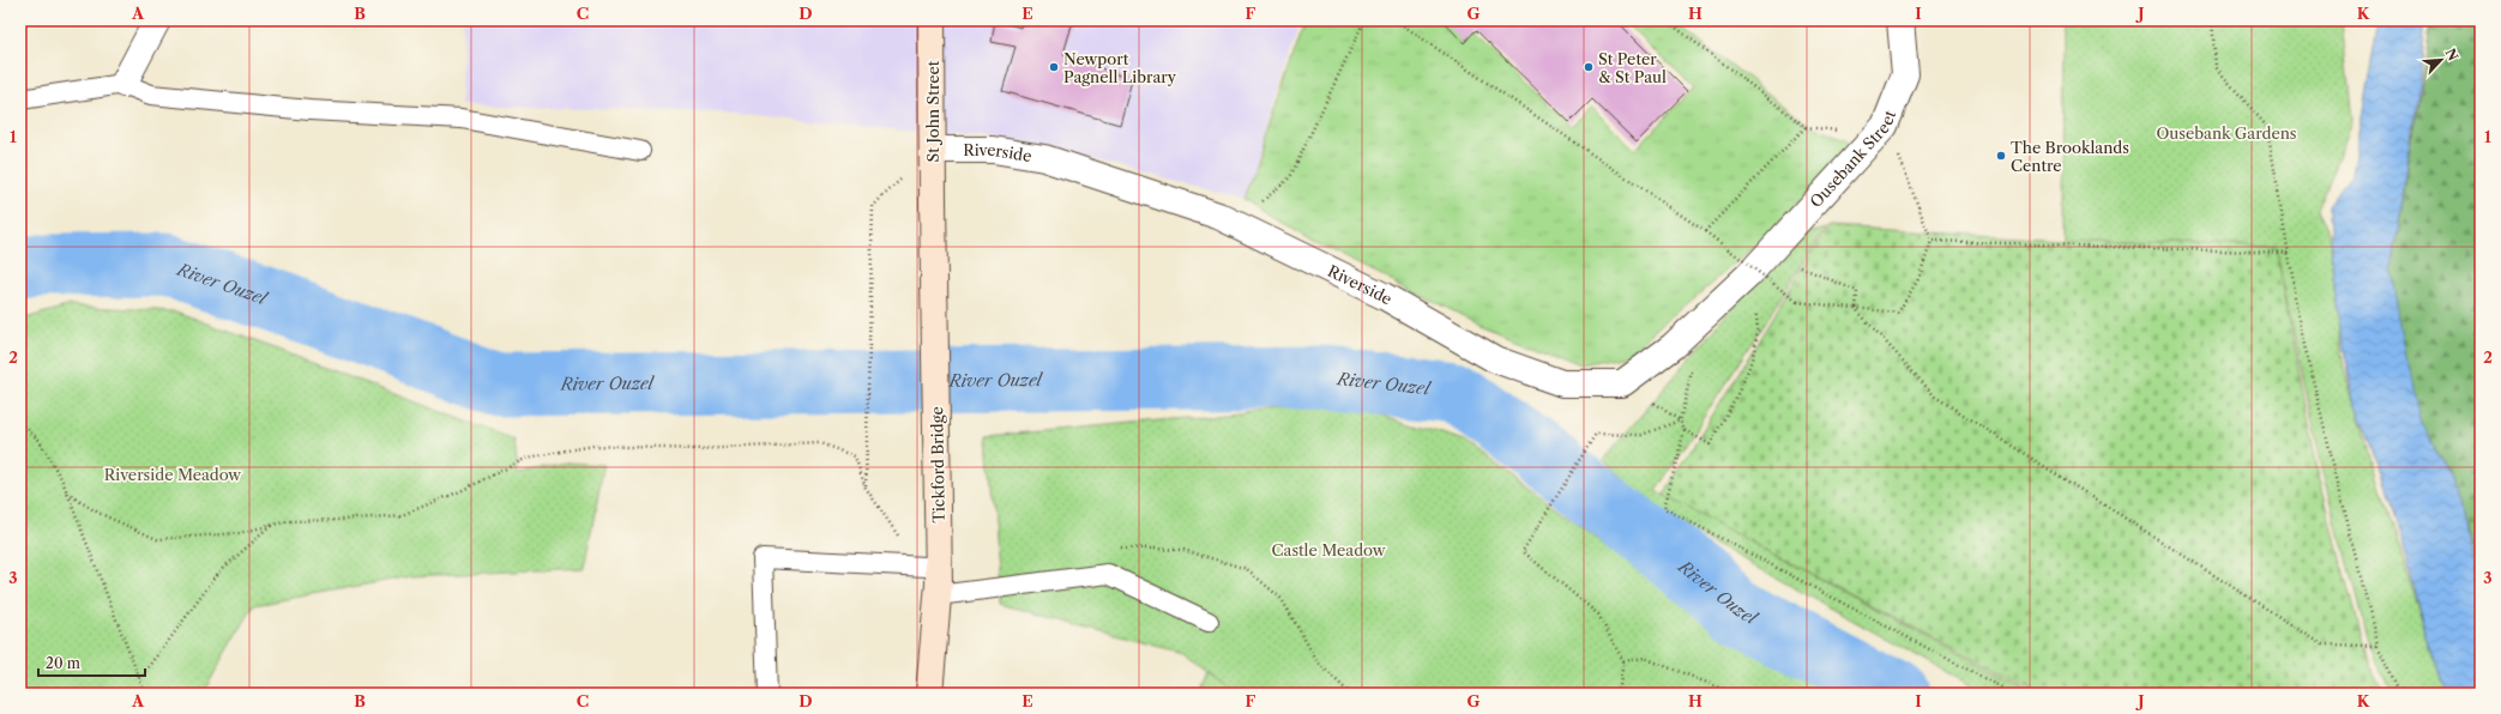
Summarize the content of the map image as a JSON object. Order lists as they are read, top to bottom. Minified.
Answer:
{"streets":{"main road":["St John Street","Tickford Bridge"],"street":["Riverside","Ousebank Street"]},"crossings":[["St John Street","Riverside"],["St John Street","Tickford Bridge"]],"water":["River Ouzel"],"parks":["Ousebank Gardens","Riverside Meadow","Castle Meadow"],"places":["Newport Pagnell Library","St Peter & St Paul","The Brooklands Centre"],"scale_bar":"20 m","north":"top right","grid":{"columns":["A","B","C","D","E","F","G","H","I","J","K"],"rows":["1","2","3"]}}
